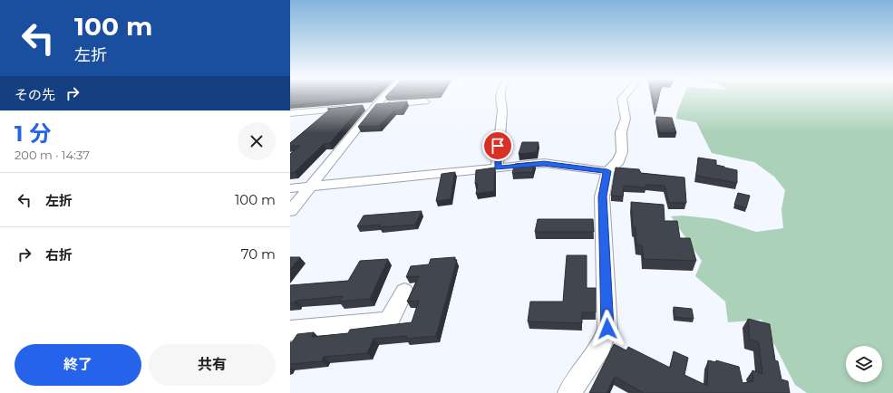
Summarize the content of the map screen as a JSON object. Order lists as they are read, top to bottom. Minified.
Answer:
{"page":{"turn":["100 m","左折"],"then":"その先","heading":["1 分","200 m · 14:37"],"list":[{"name":"左折","value":"100 m"},{"name":"右折","value":"70 m"}],"buttons":["終了","共有"]}}
